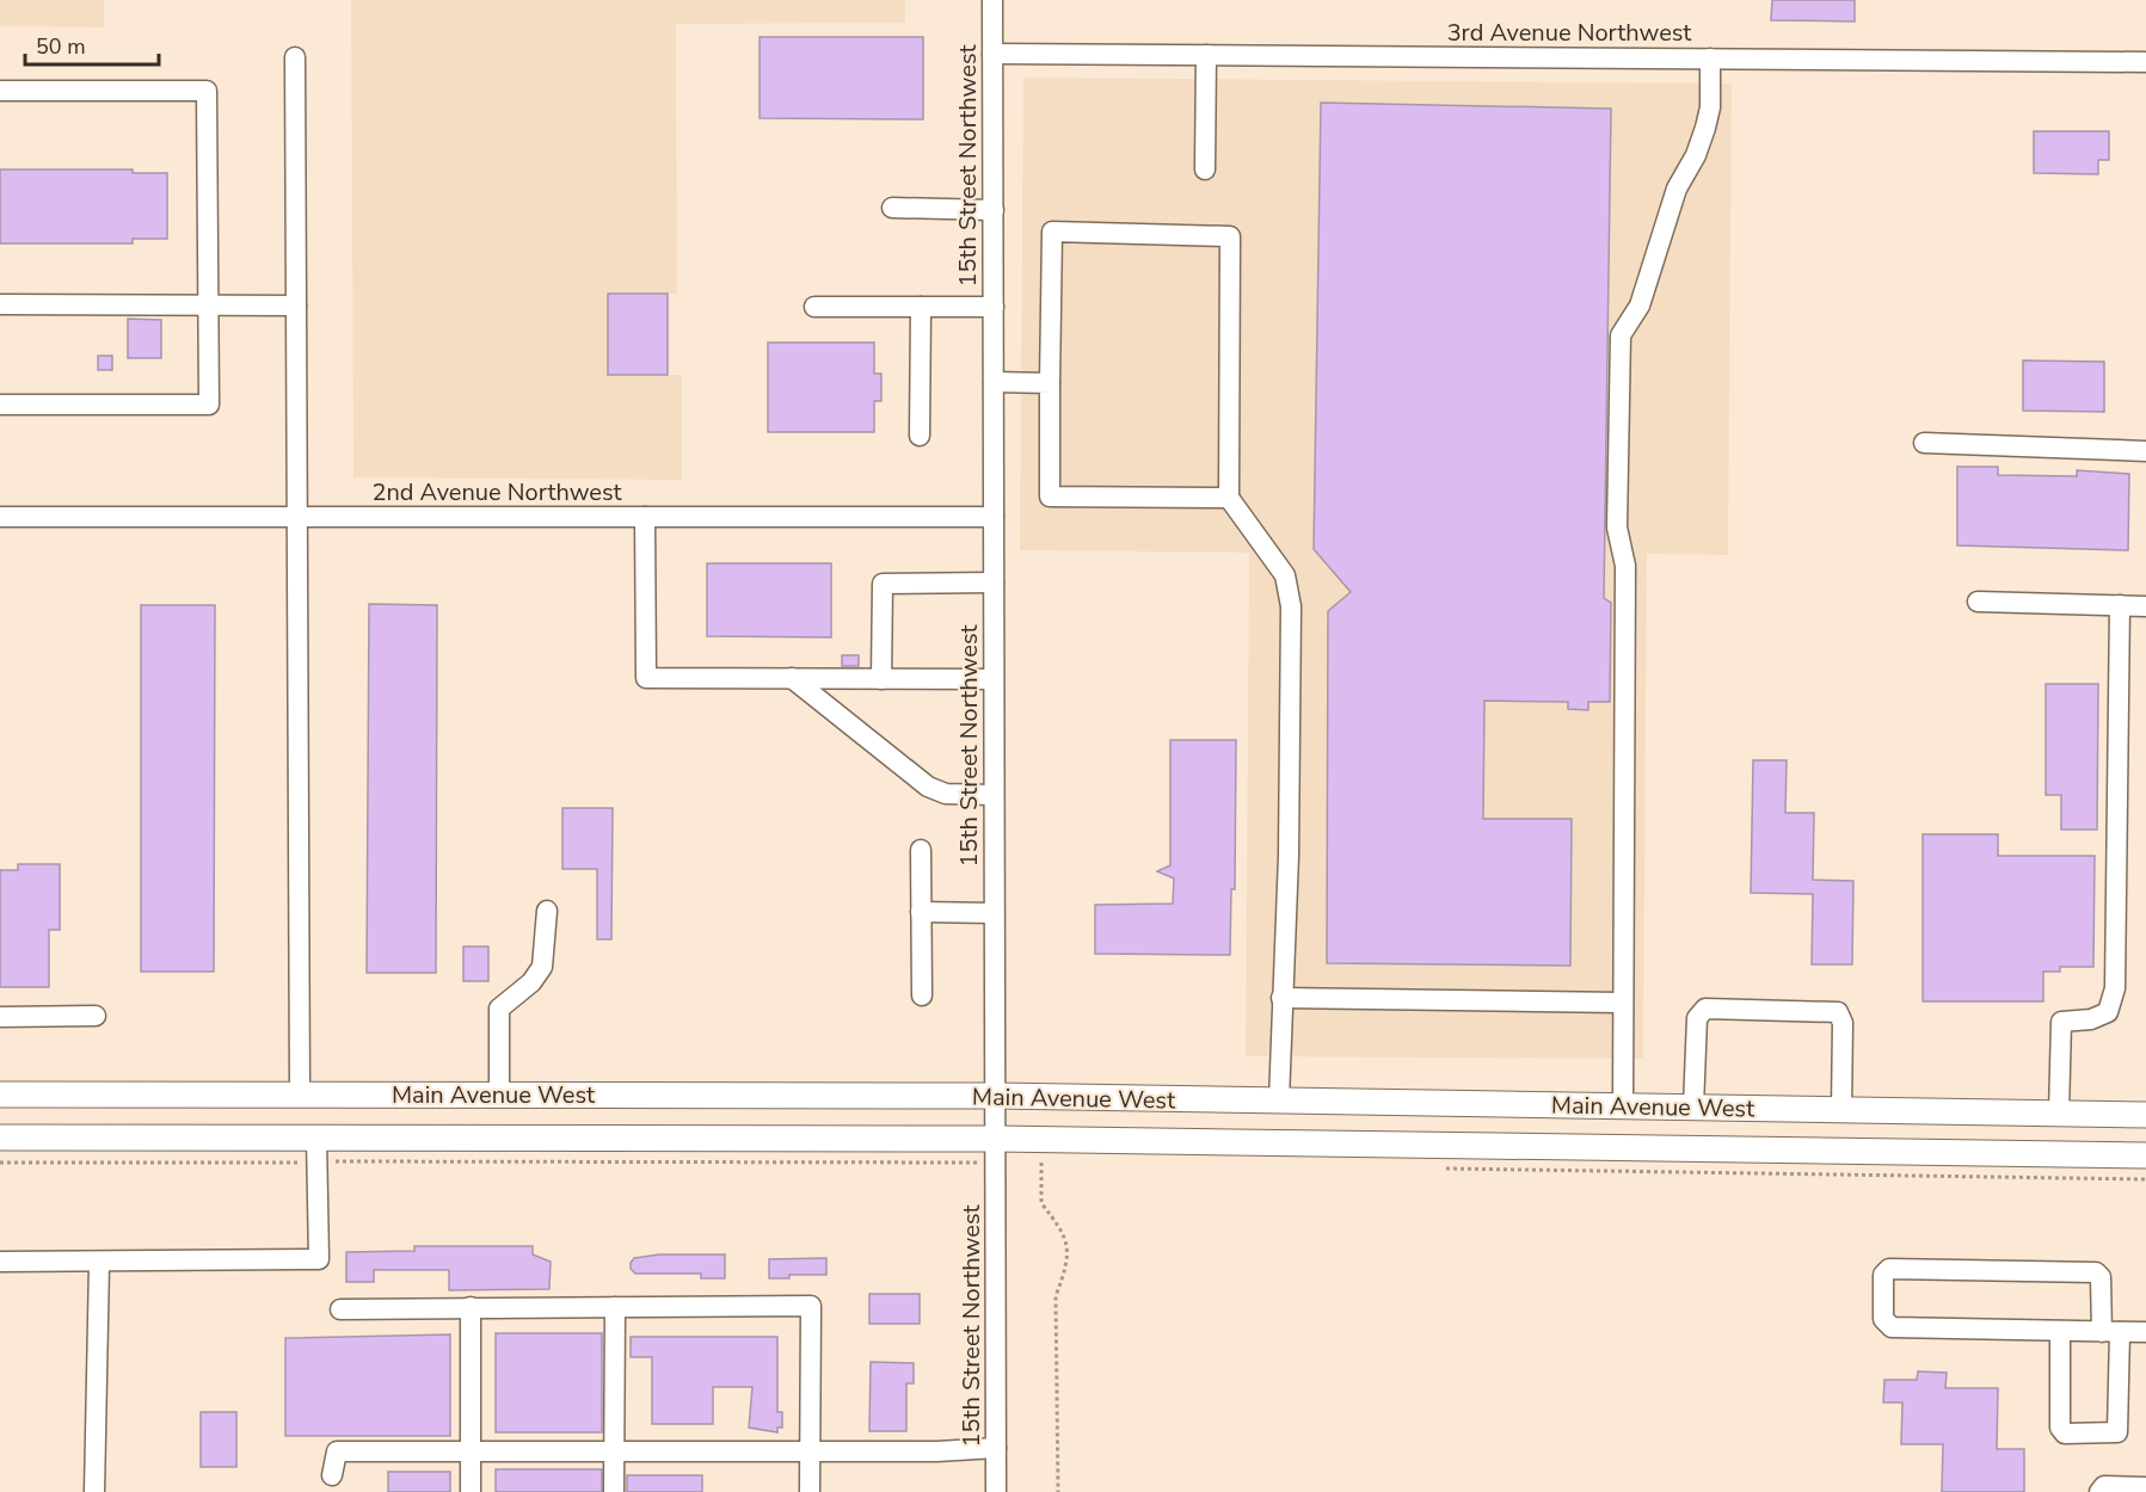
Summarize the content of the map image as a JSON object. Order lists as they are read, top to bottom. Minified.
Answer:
{"streets":{"main road":["Main Avenue West"],"street":["3rd Avenue Northwest","15th Street Northwest","2nd Avenue Northwest"]},"crossings":[["3rd Avenue Northwest","15th Street Northwest"],["15th Street Northwest","2nd Avenue Northwest"],["15th Street Northwest","Main Avenue West"]],"scale_bar":"50 m"}
